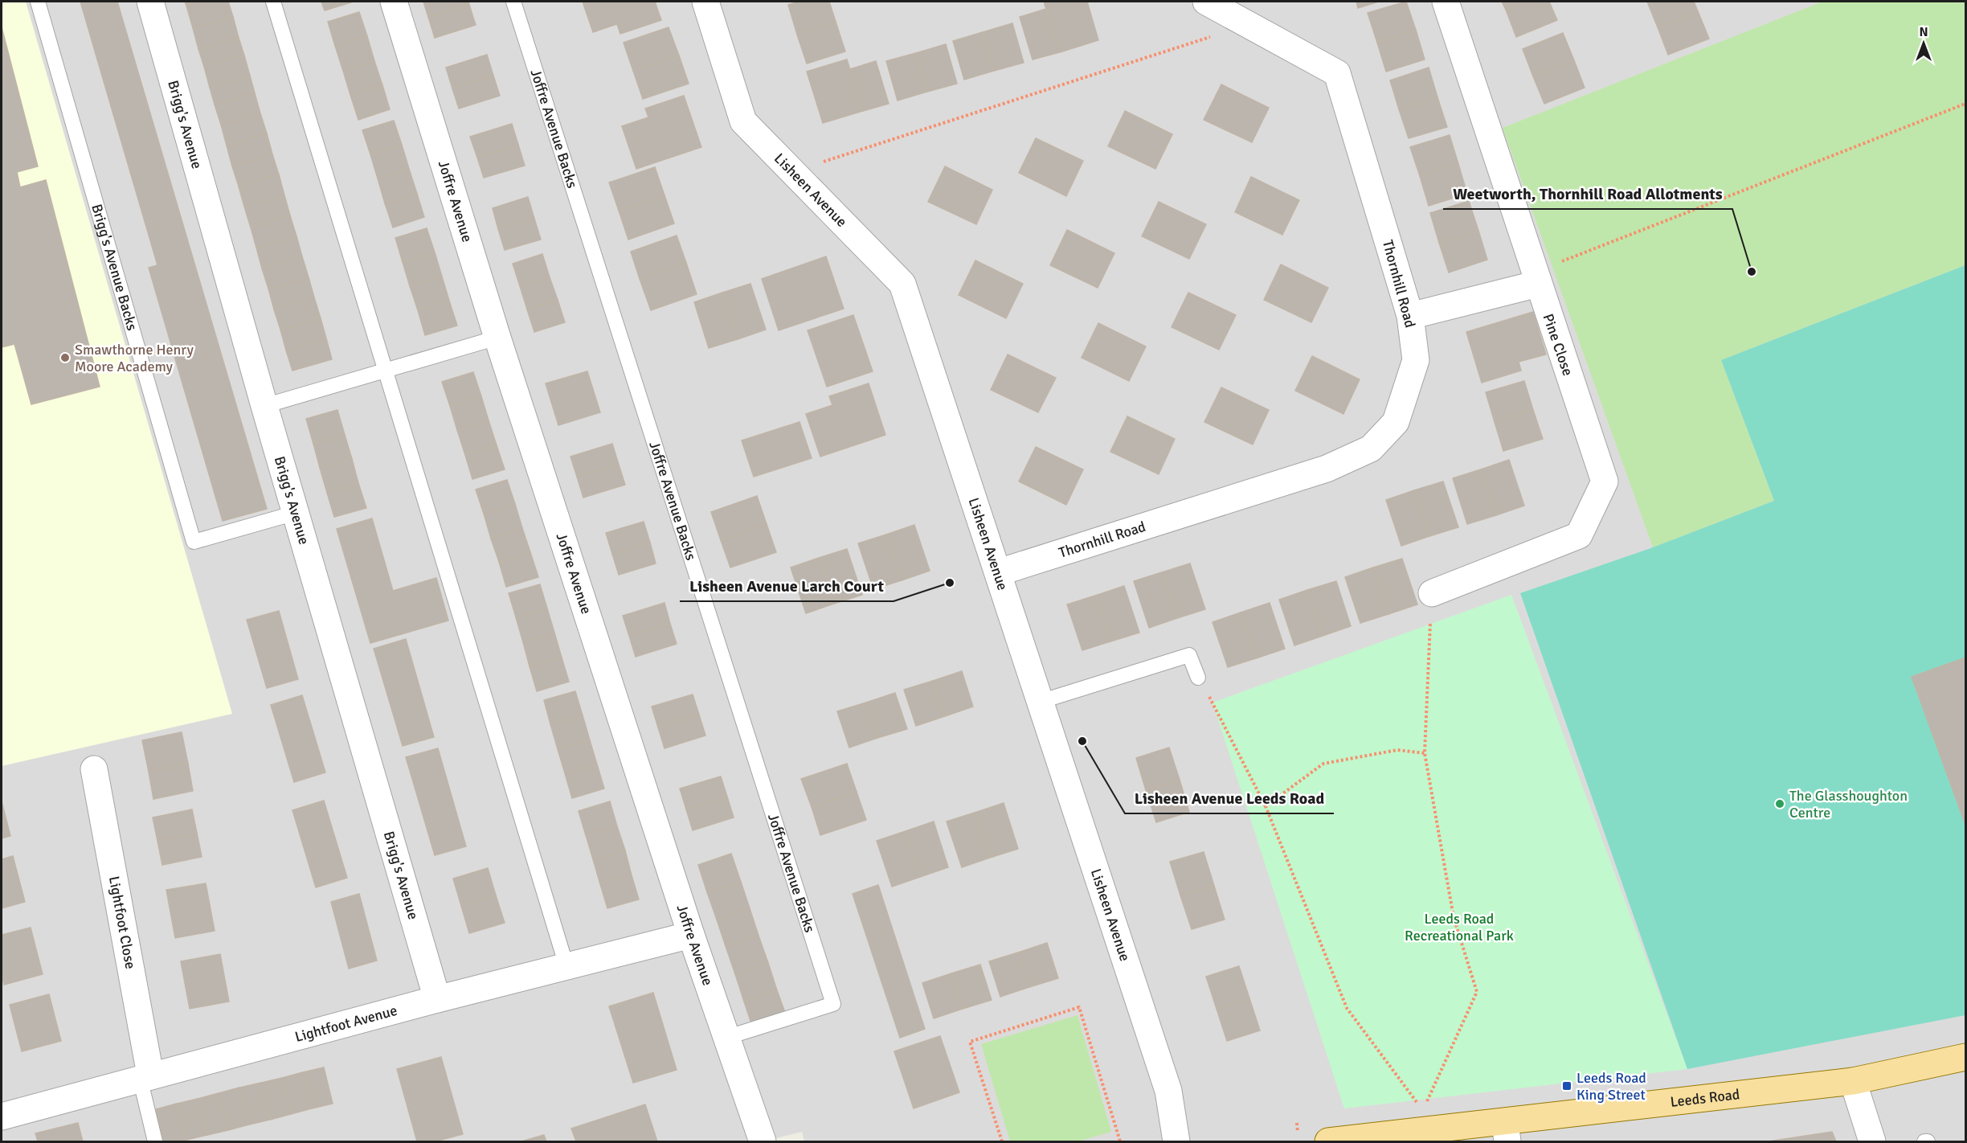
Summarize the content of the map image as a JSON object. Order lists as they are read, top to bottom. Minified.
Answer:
{"streets":{"main road":["Leeds Road"],"street":["Brigg's Avenue","Lisheen Avenue","Joffre Avenue","Thornhill Road","Pine Close","Lightfoot Close","Lightfoot Avenue"],"lane":["Joffre Avenue Backs","Brigg's Avenue Backs"]},"crossings":[["Brigg's Avenue","Brigg's Avenue Backs"],["Brigg's Avenue","Lightfoot Avenue"],["Joffre Avenue Backs","Joffre Avenue"],["Lisheen Avenue","Thornhill Road"],["Joffre Avenue","Lightfoot Avenue"],["Lightfoot Close","Lightfoot Avenue"]],"parks":["Leeds Road Recreational Park"],"places":{"other":["Weetworth, Thornhill Road Allotments","Smawthorne Henry Moore Academy","Lisheen Avenue Larch Court","Lisheen Avenue Leeds Road","The Glasshoughton Centre"],"transit":["Leeds Road King Street"]},"north":"top"}
